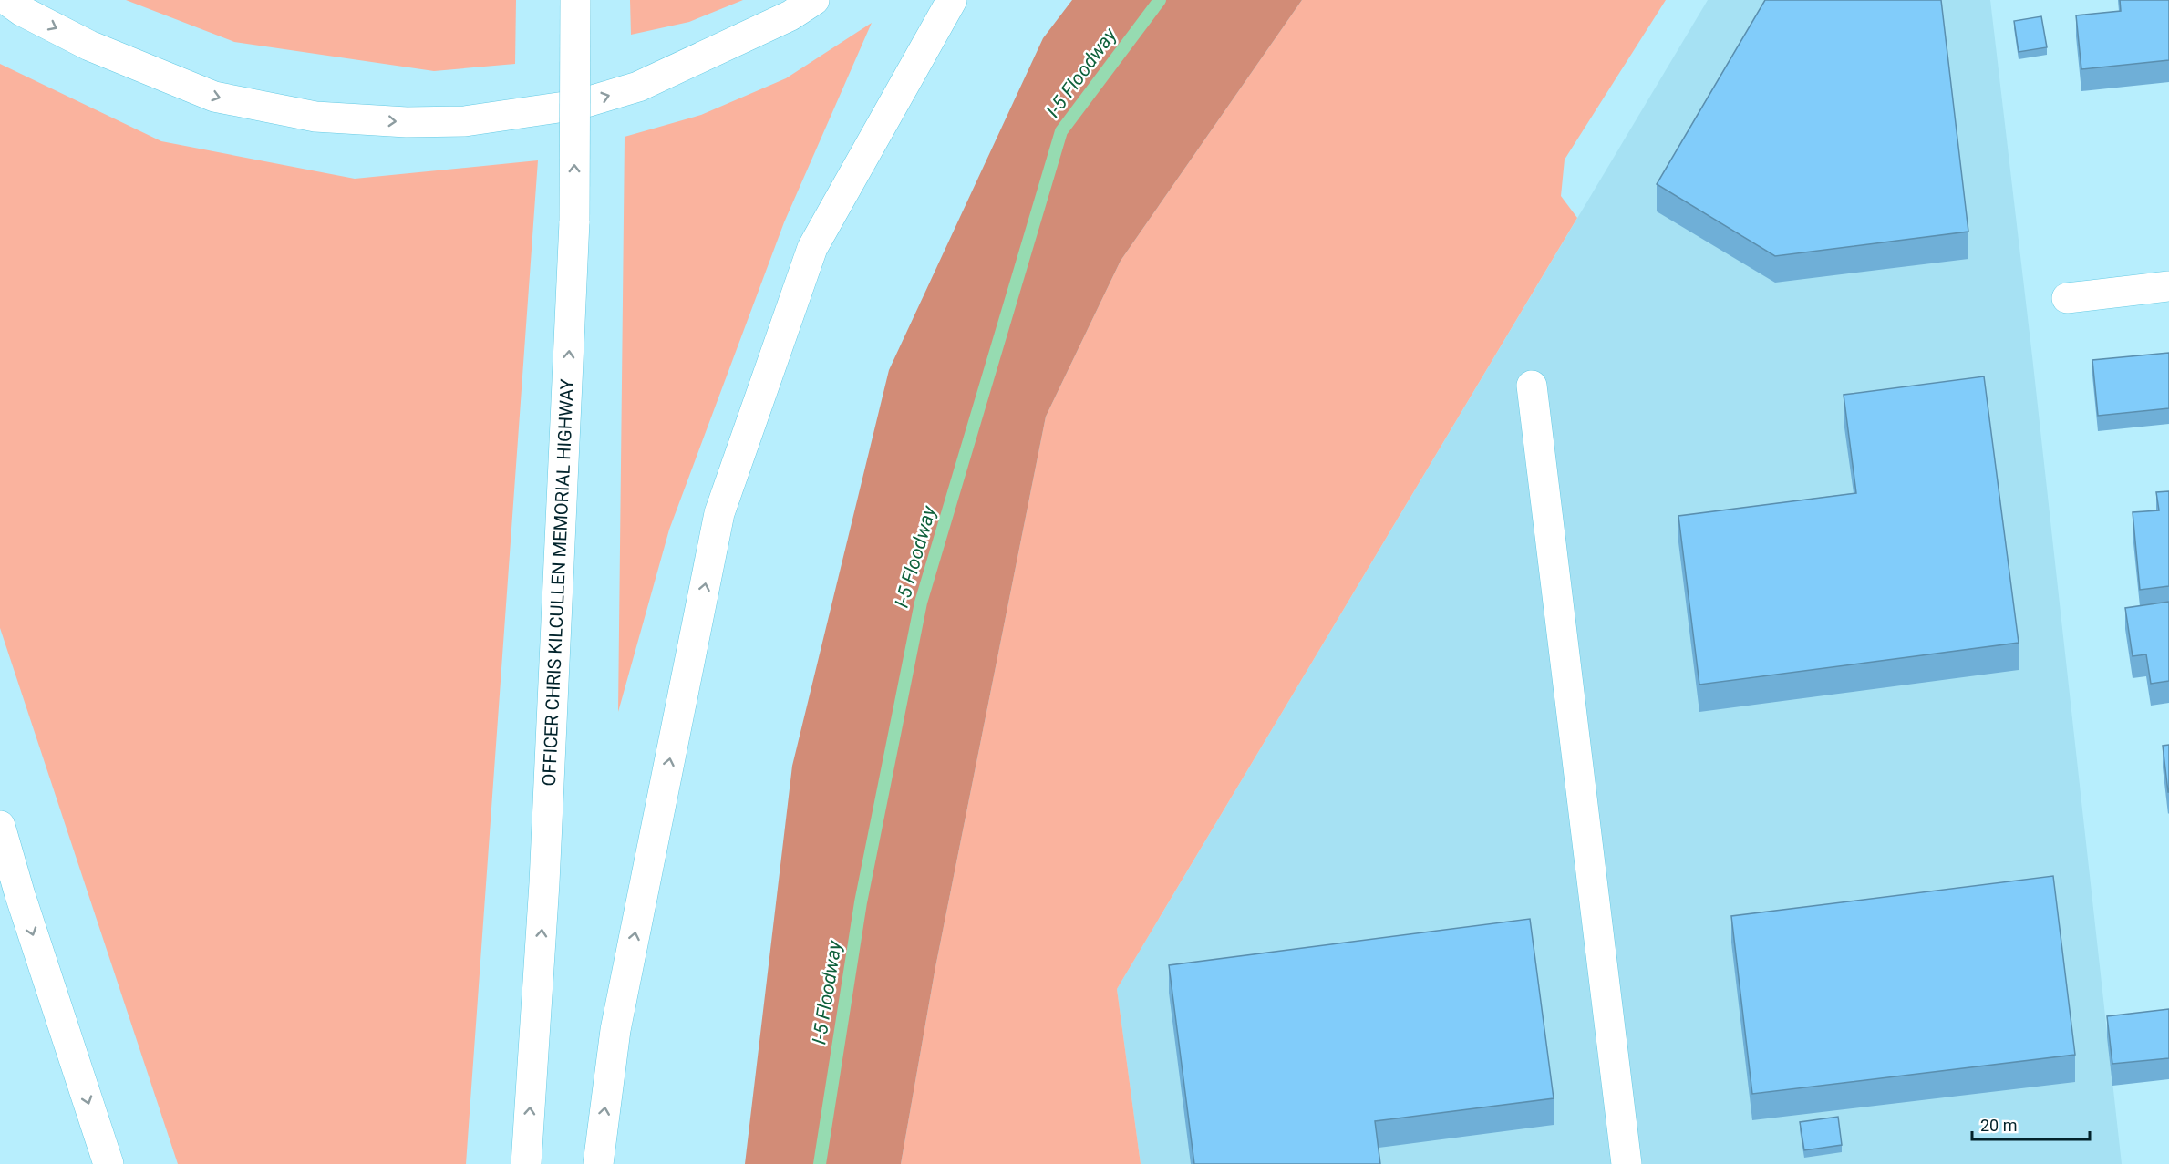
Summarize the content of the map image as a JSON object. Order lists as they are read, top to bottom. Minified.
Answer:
{"streets":{"main road":["OFFICER CHRIS KILCULLEN MEMORIAL HIGHWAY"]},"water":["I-5 Floodway"],"scale_bar":"20 m"}
